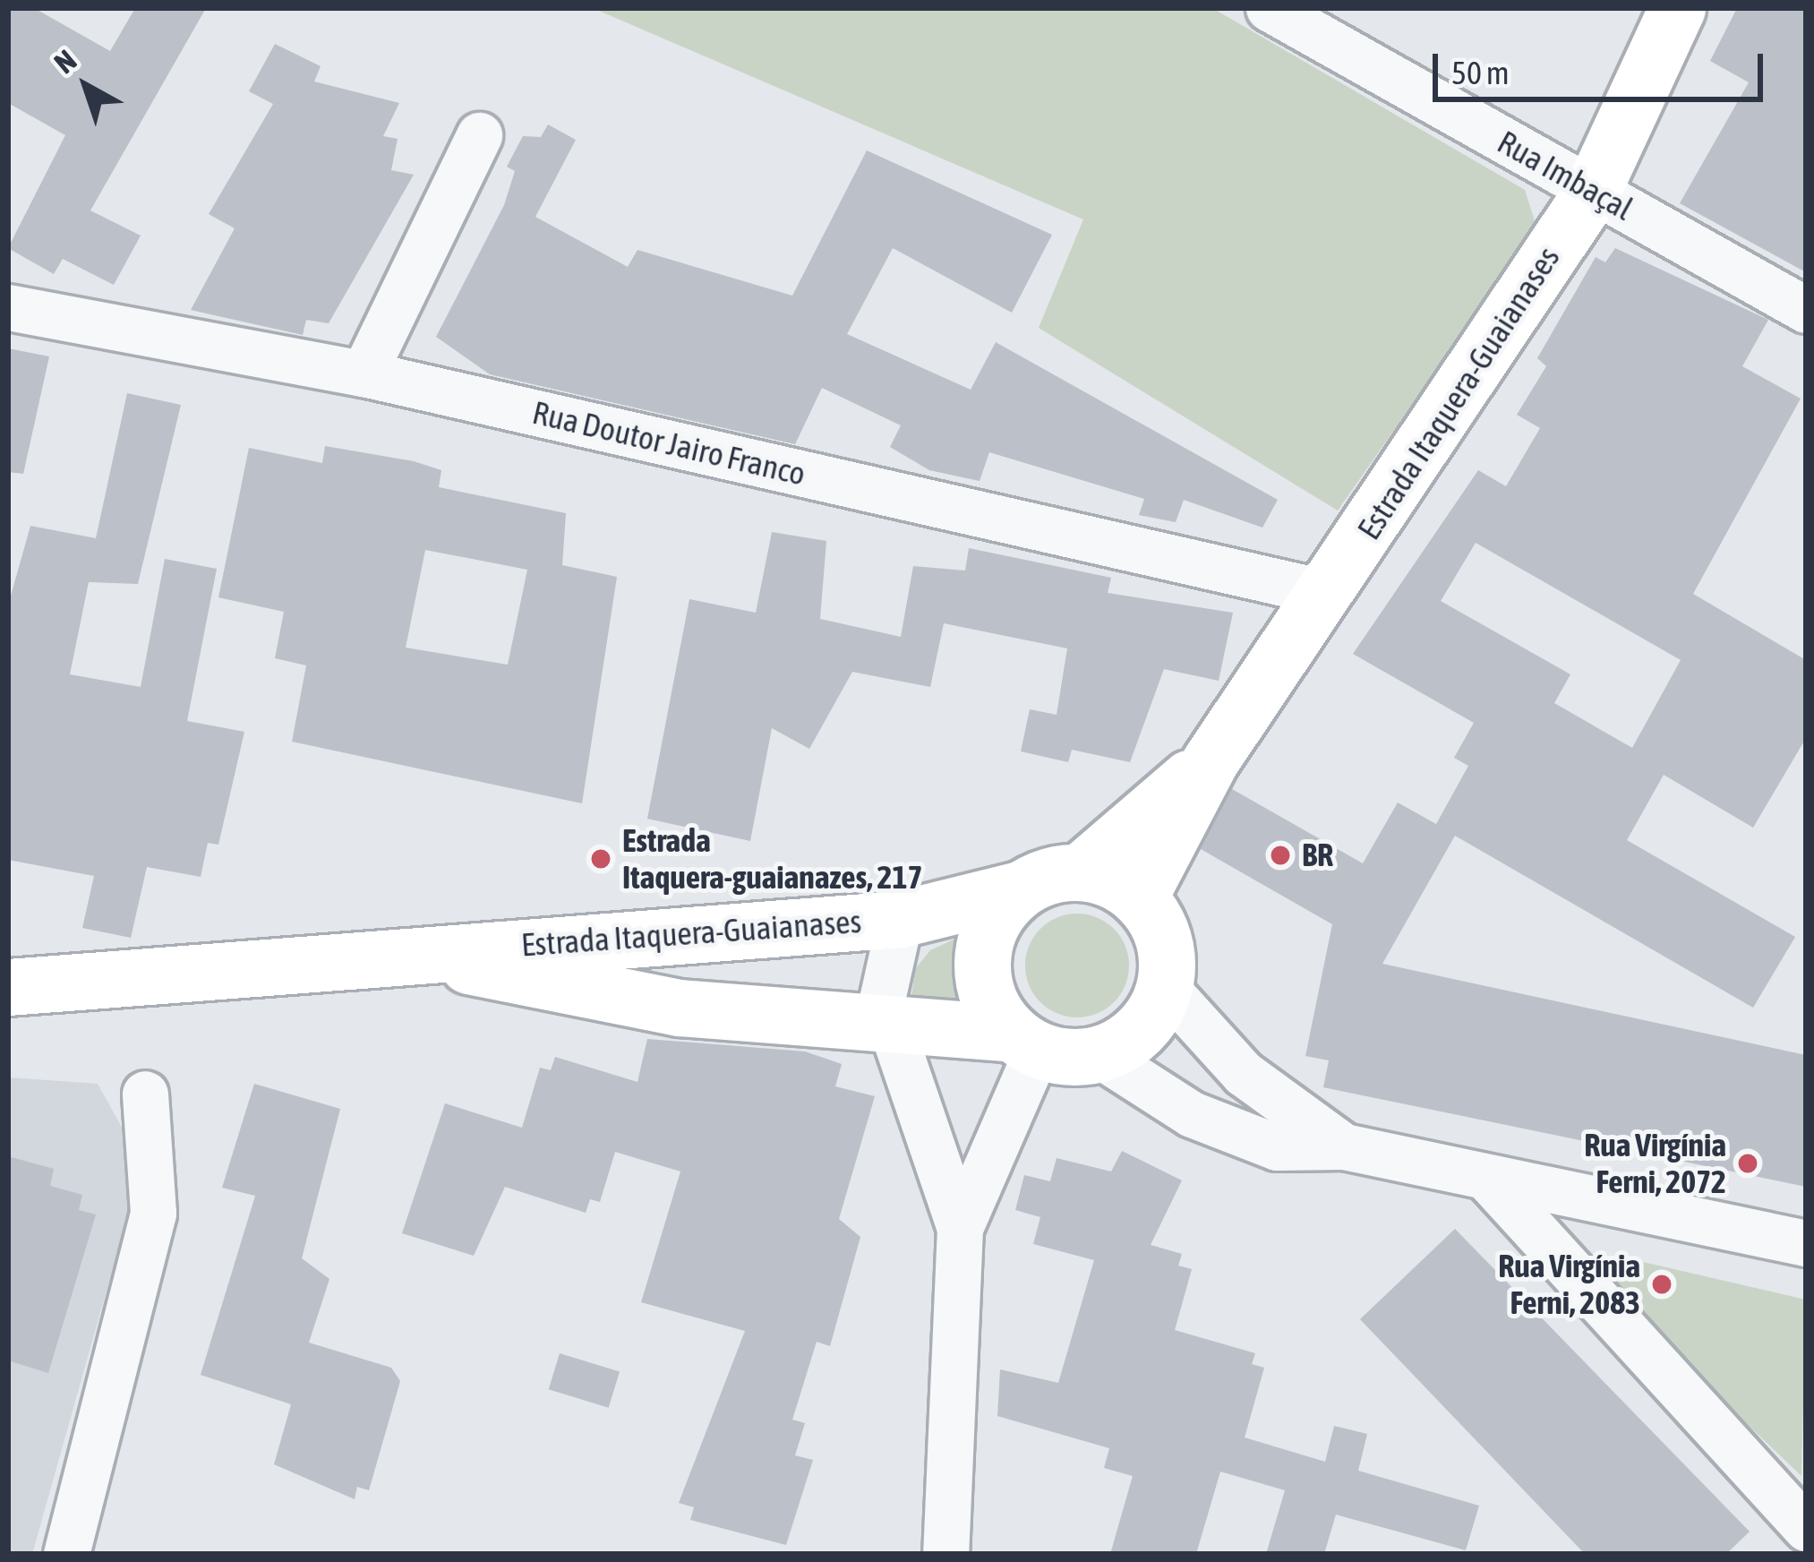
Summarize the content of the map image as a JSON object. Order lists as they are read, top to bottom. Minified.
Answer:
{"streets":{"main road":["Estrada Itaquera-Guaianases"],"street":["Rua Imbaçal","Rua Doutor Jairo Franco"]},"crossings":[["Rua Imbaçal","Estrada Itaquera-Guaianases"],["Estrada Itaquera-Guaianases","Rua Doutor Jairo Franco"]],"places":["BR","Estrada Itaquera-guaianazes, 217","Rua Virgínia Ferni, 2072","Rua Virgínia Ferni, 2083"],"scale_bar":"50 m","north":"top left"}
